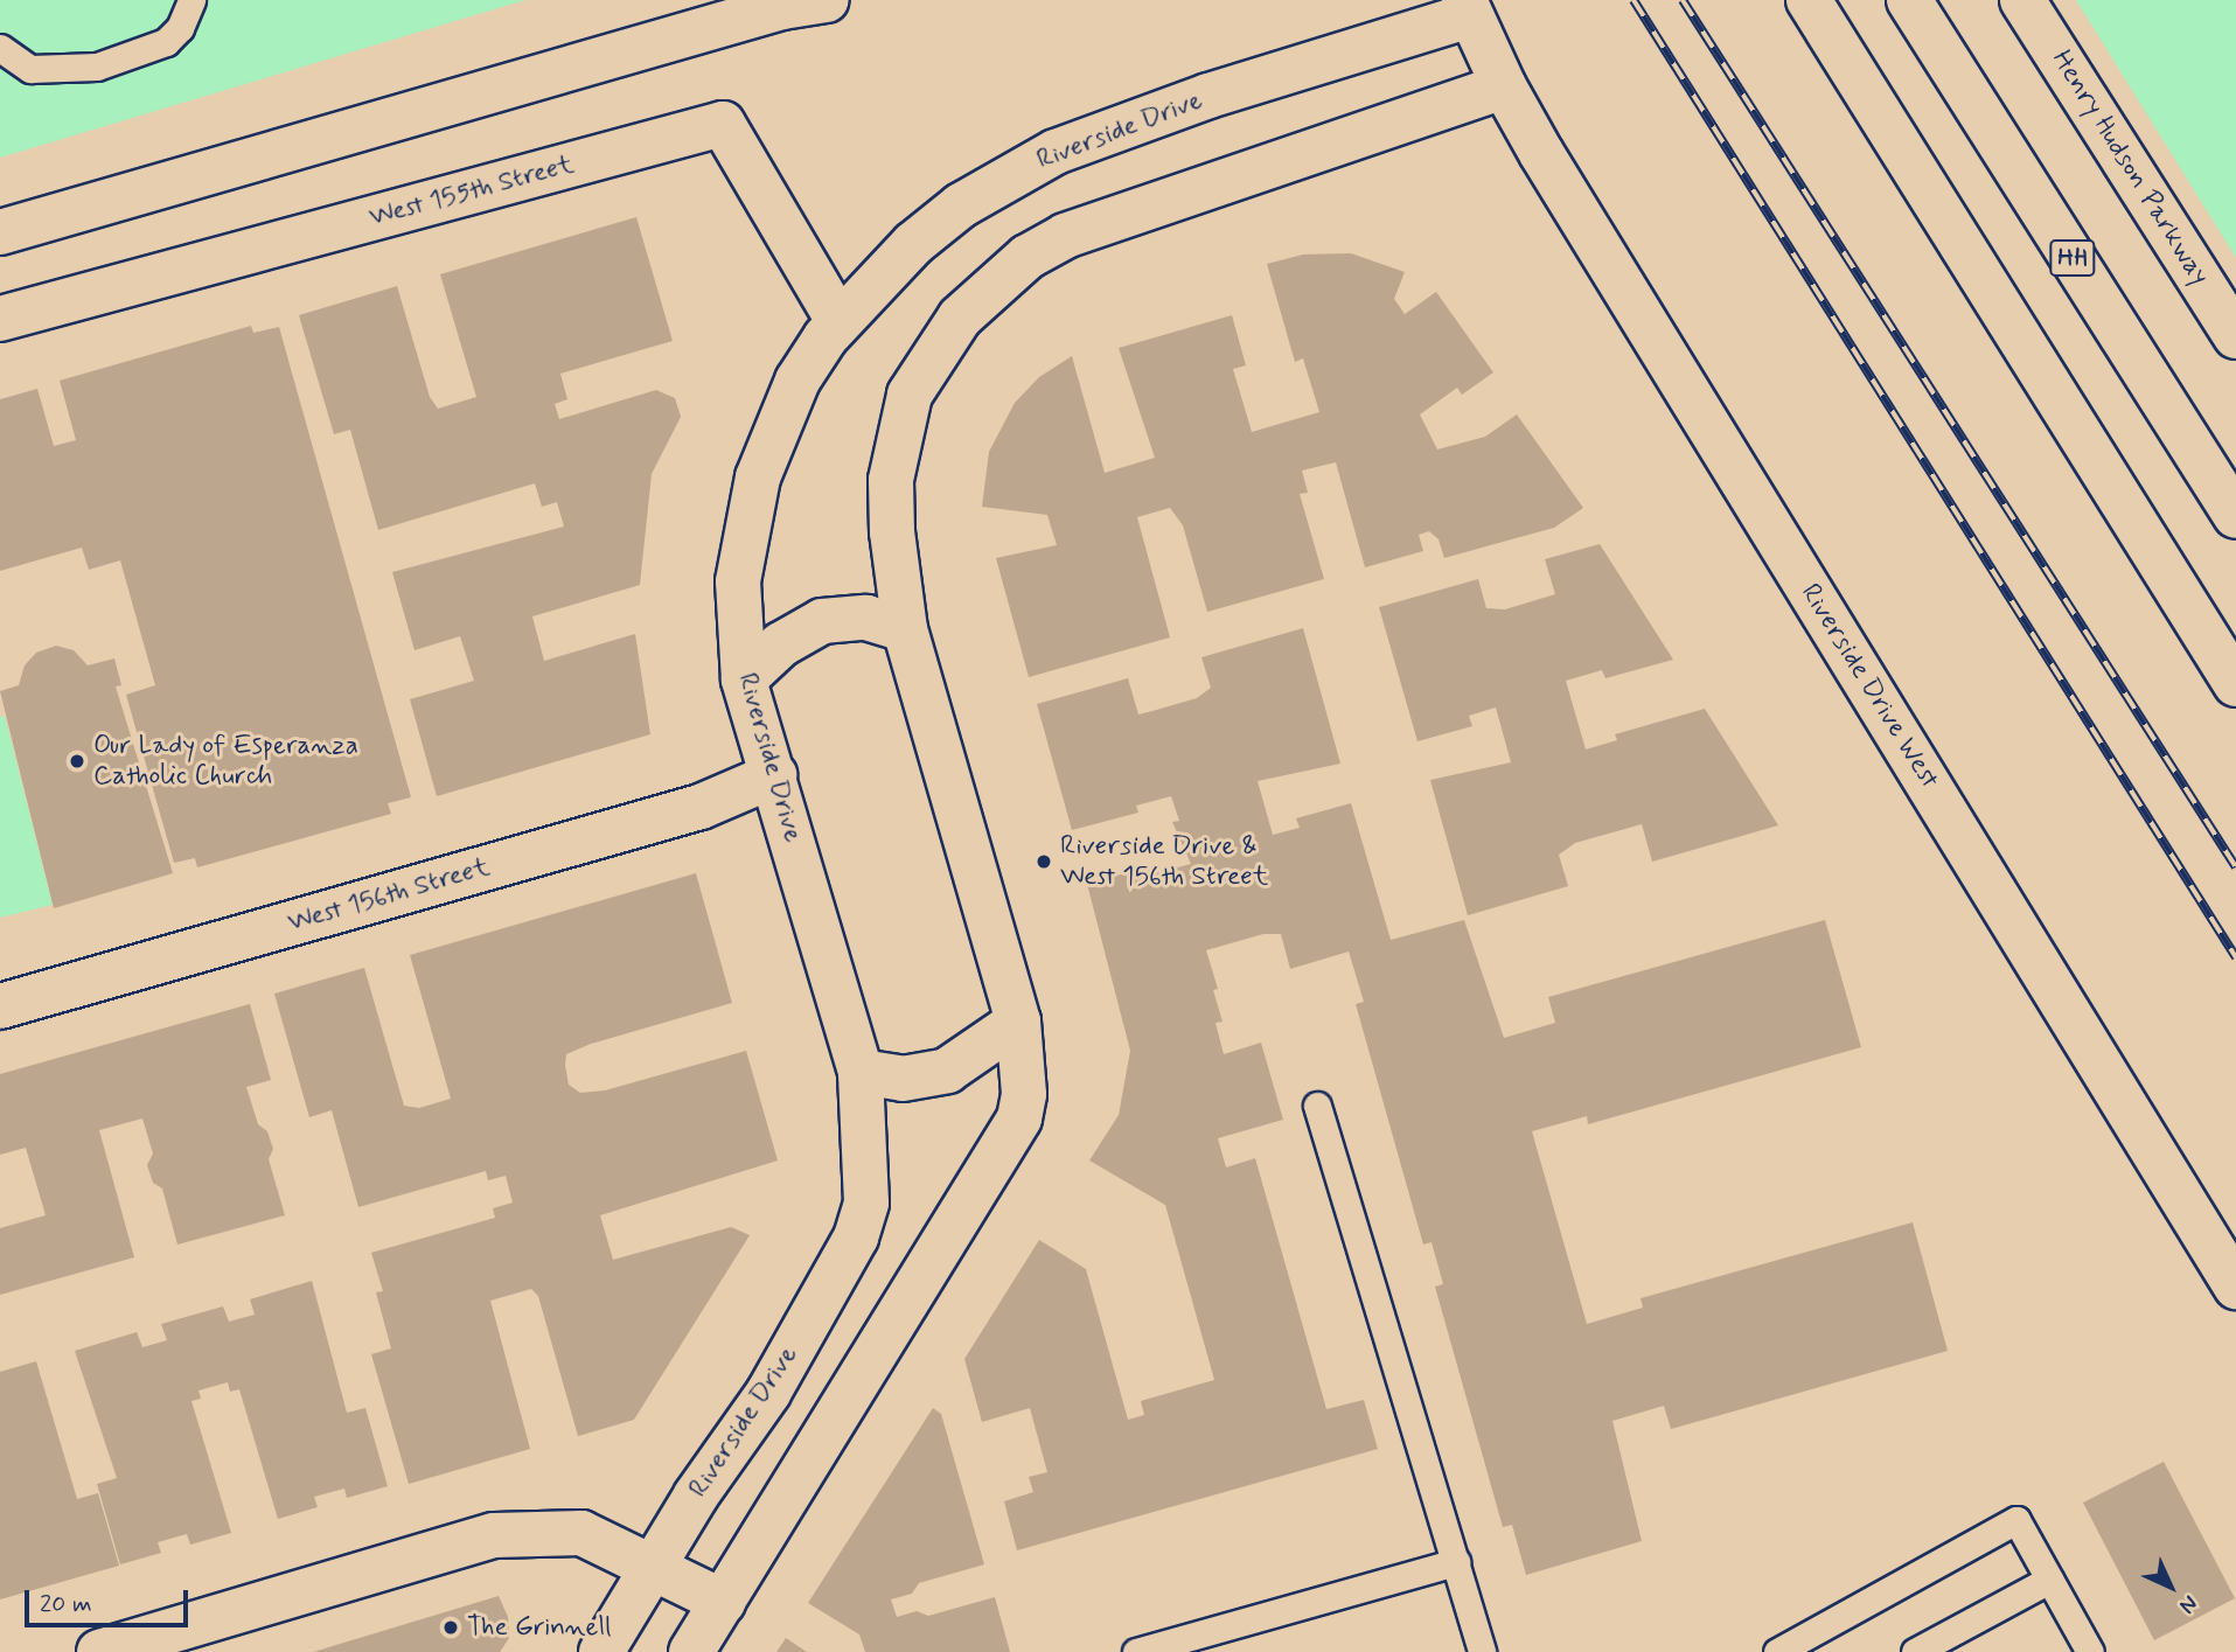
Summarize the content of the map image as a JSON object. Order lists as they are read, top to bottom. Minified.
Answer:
{"streets":{"main road":["Riverside Drive","Henry Hudson Parkway","West 155th Street","HH","Riverside Drive West","West 156th Street"]},"crossings":[["Riverside Drive","West 155th Street"],["Riverside Drive","Riverside Drive West"],["Riverside Drive","West 156th Street"]],"places":["Our Lady of Esperanza Catholic Church","Riverside Drive & West 156th Street","The Grinnell"],"scale_bar":"20 m","north":"bottom right"}
